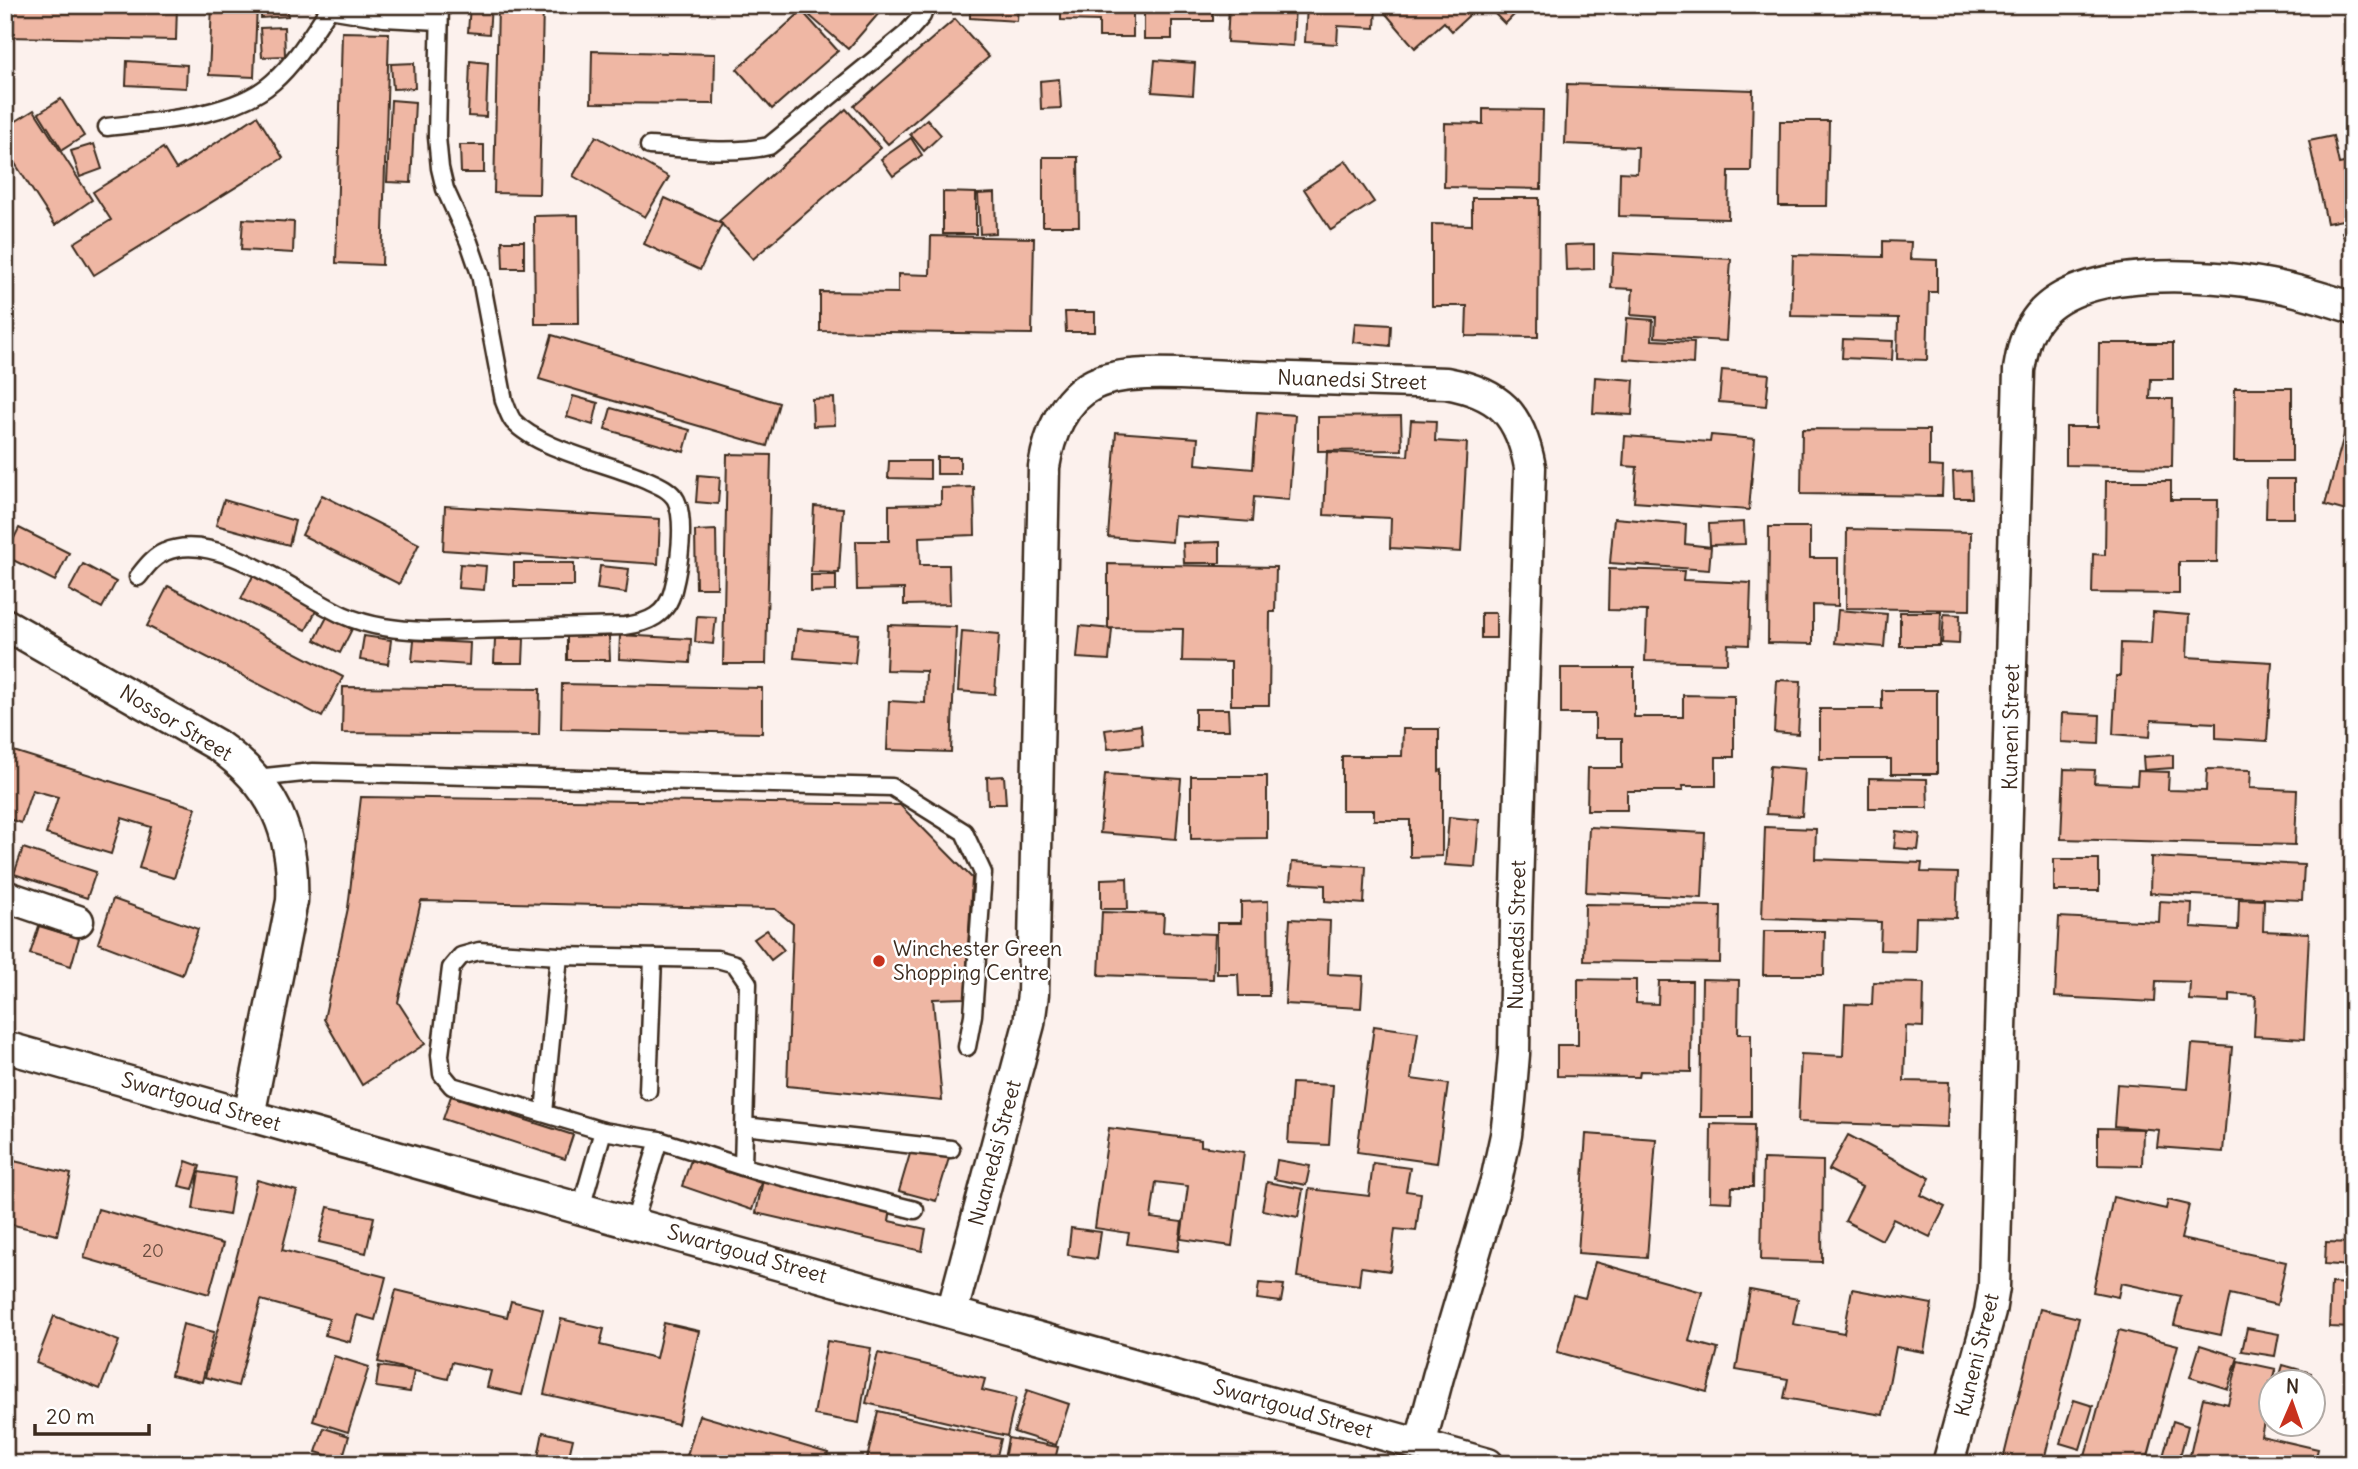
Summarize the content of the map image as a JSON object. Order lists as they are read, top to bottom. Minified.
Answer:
{"streets":{"street":["Nuanedsi Street","Nossor Street","Kuneni Street","Swartgoud Street"]},"crossings":[["Nuanedsi Street","Swartgoud Street"],["Nossor Street","Swartgoud Street"]],"places":["Winchester Green Shopping Centre"],"house_numbers":["20"],"scale_bar":"20 m","north":"top"}
